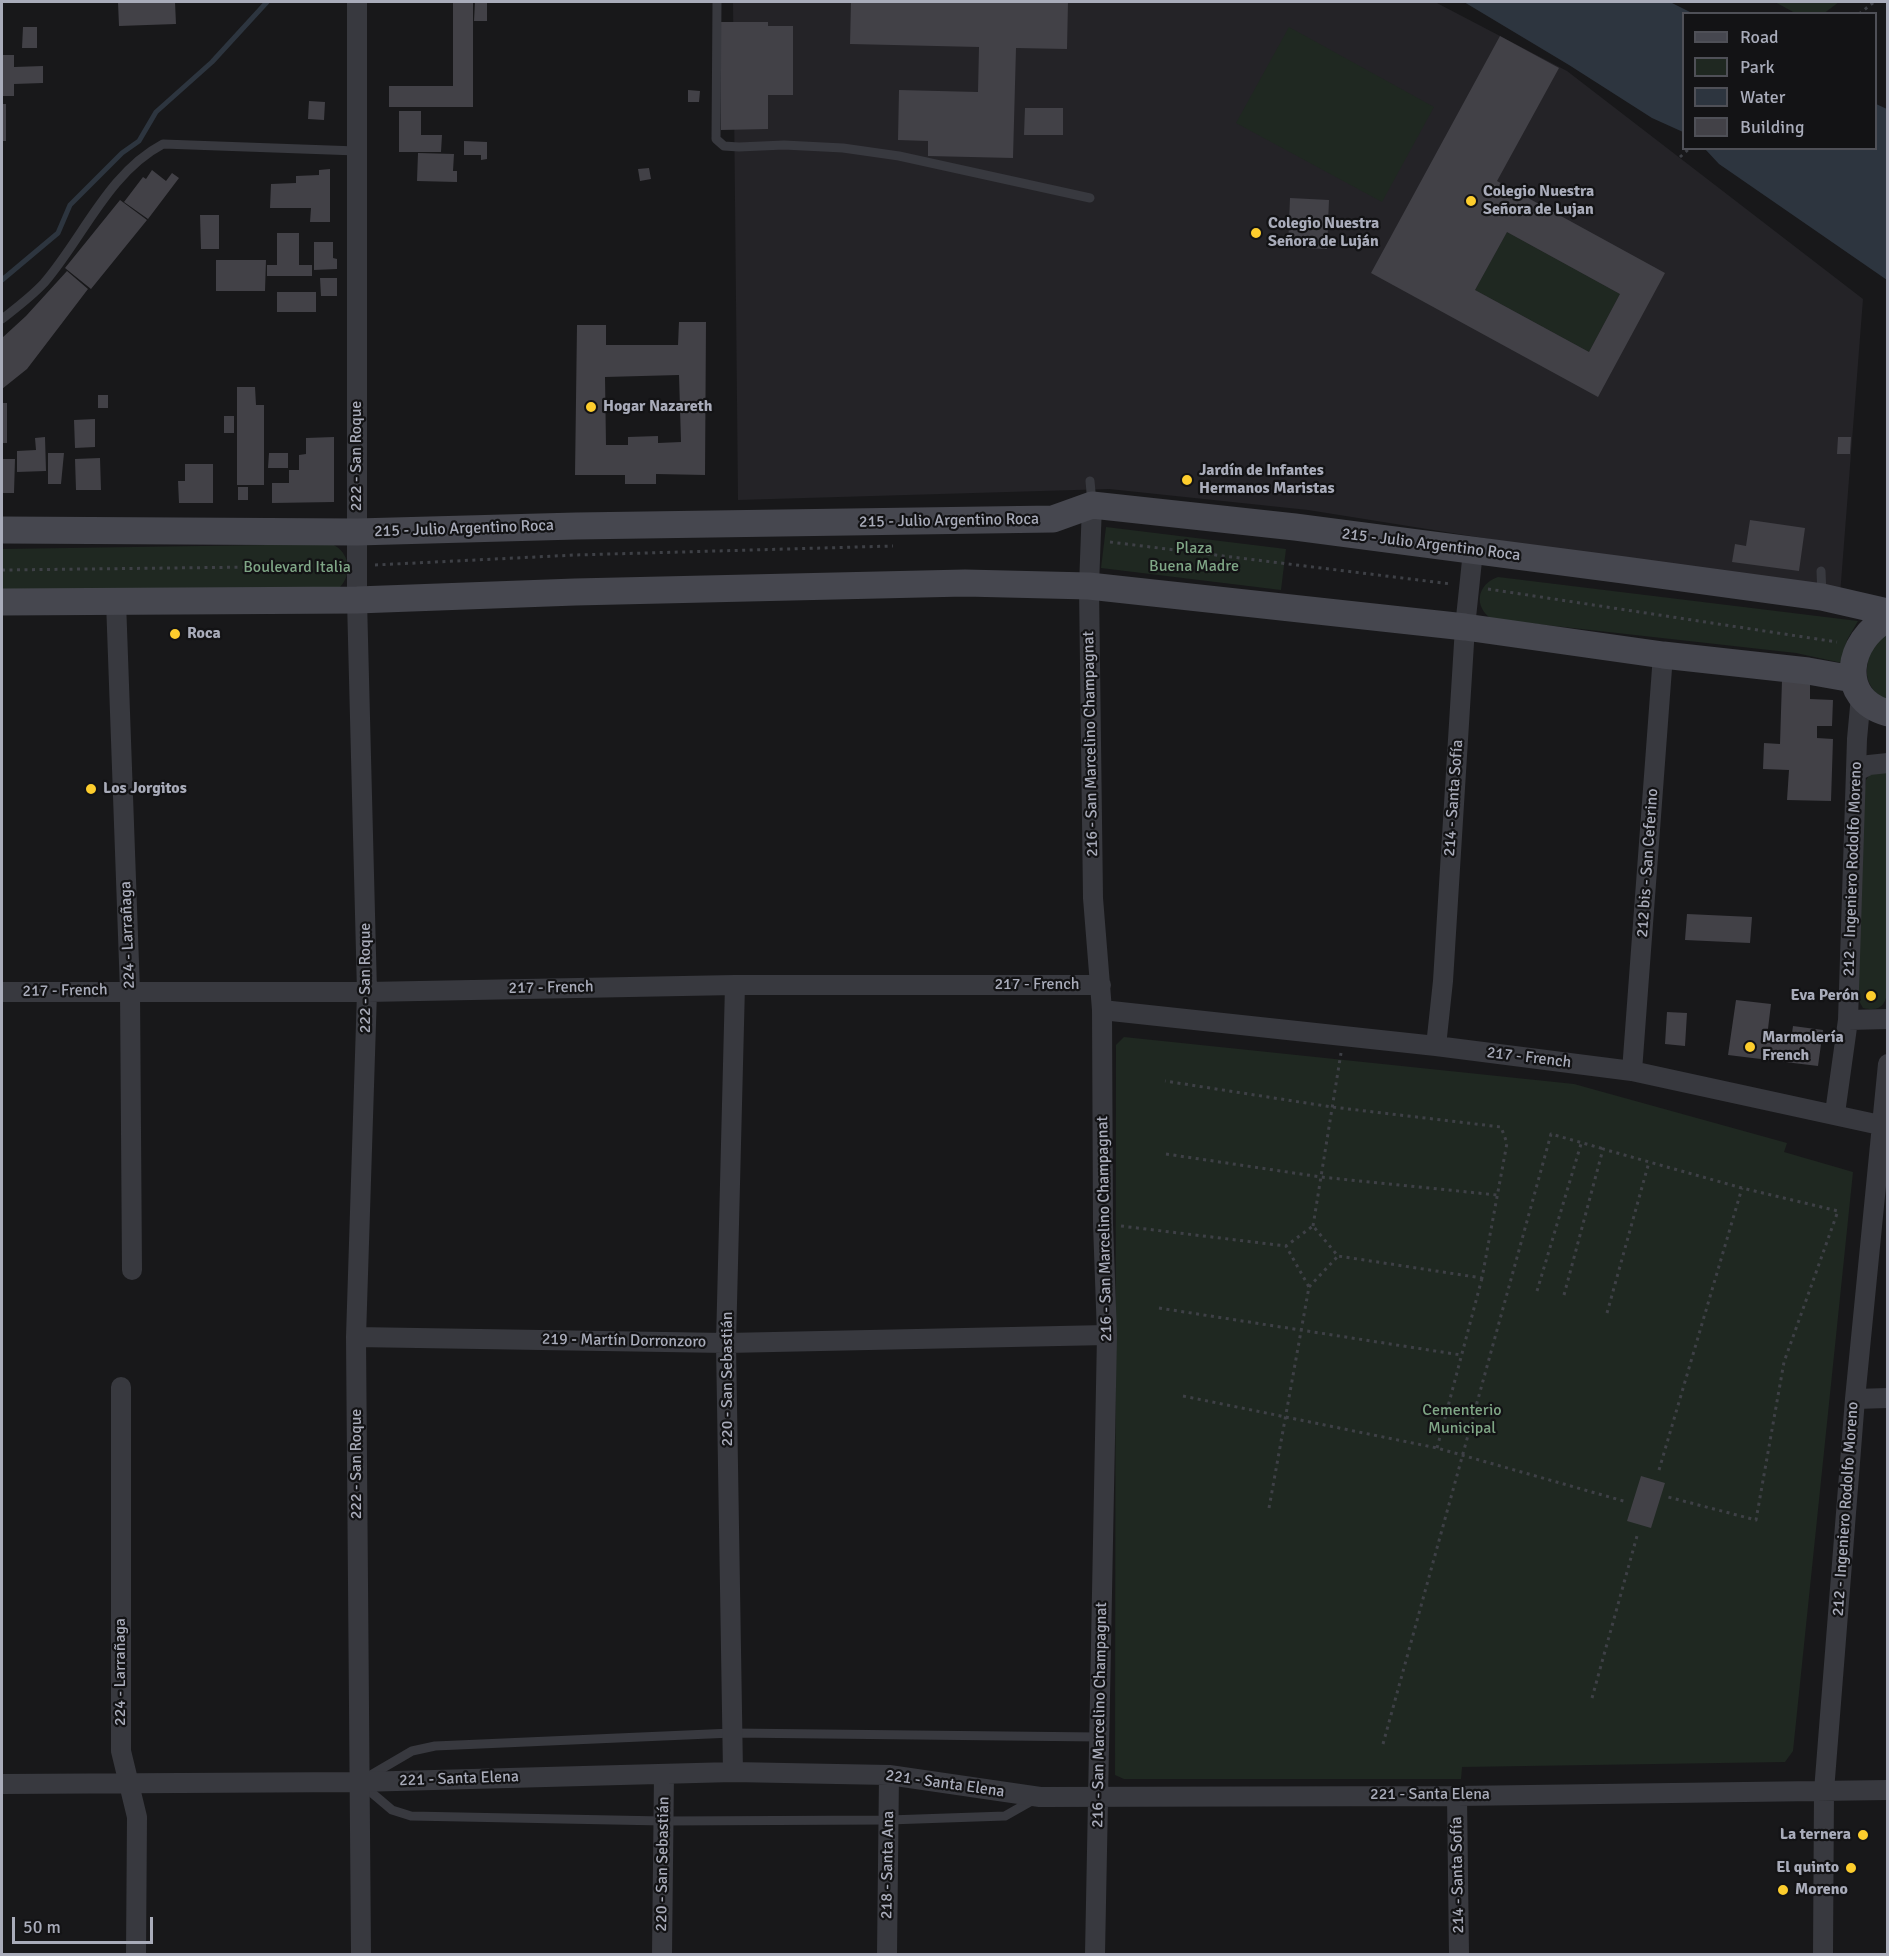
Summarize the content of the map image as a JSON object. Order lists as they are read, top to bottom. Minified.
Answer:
{"streets":{"street":["222 - San Roque","215 - Julio Argentino Roca","216 - San Marcelino Champagnat","214 - Santa Sofía","212 bis - San Ceferino","212 - Ingeniero Rodolfo Moreno","224 - Larrañaga","217 - French","219 - Martín Dorronzoro","220 - San Sebastián","221 - Santa Elena","218 - Santa Ana"]},"crossings":[["222 - San Roque","215 - Julio Argentino Roca"],["222 - San Roque","217 - French"],["222 - San Roque","219 - Martín Dorronzoro"],["222 - San Roque","221 - Santa Elena"],["215 - Julio Argentino Roca","216 - San Marcelino Champagnat"],["215 - Julio Argentino Roca","214 - Santa Sofía"],["216 - San Marcelino Champagnat","217 - French"],["216 - San Marcelino Champagnat","219 - Martín Dorronzoro"],["216 - San Marcelino Champagnat","221 - Santa Elena"],["214 - Santa Sofía","217 - French"],["214 - Santa Sofía","221 - Santa Elena"],["212 bis - San Ceferino","217 - French"],["212 - Ingeniero Rodolfo Moreno","217 - French"],["212 - Ingeniero Rodolfo Moreno","221 - Santa Elena"],["224 - Larrañaga","217 - French"],["224 - Larrañaga","221 - Santa Elena"],["217 - French","220 - San Sebastián"],["219 - Martín Dorronzoro","220 - San Sebastián"],["220 - San Sebastián","221 - Santa Elena"],["221 - Santa Elena","218 - Santa Ana"]],"parks":["Plaza Buena Madre","Boulevard Italia","Cementerio Municipal"],"places":["Colegio Nuestra Señora de Lujan","Colegio Nuestra Señora de Luján","Hogar Nazareth","Jardín de Infantes Hermanos Maristas","Roca","Los Jorgitos","Eva Perón","Marmolería French","La ternera","El quinto","Moreno"],"legend":["Road","Park","Water","Building"],"scale_bar":"50 m"}
